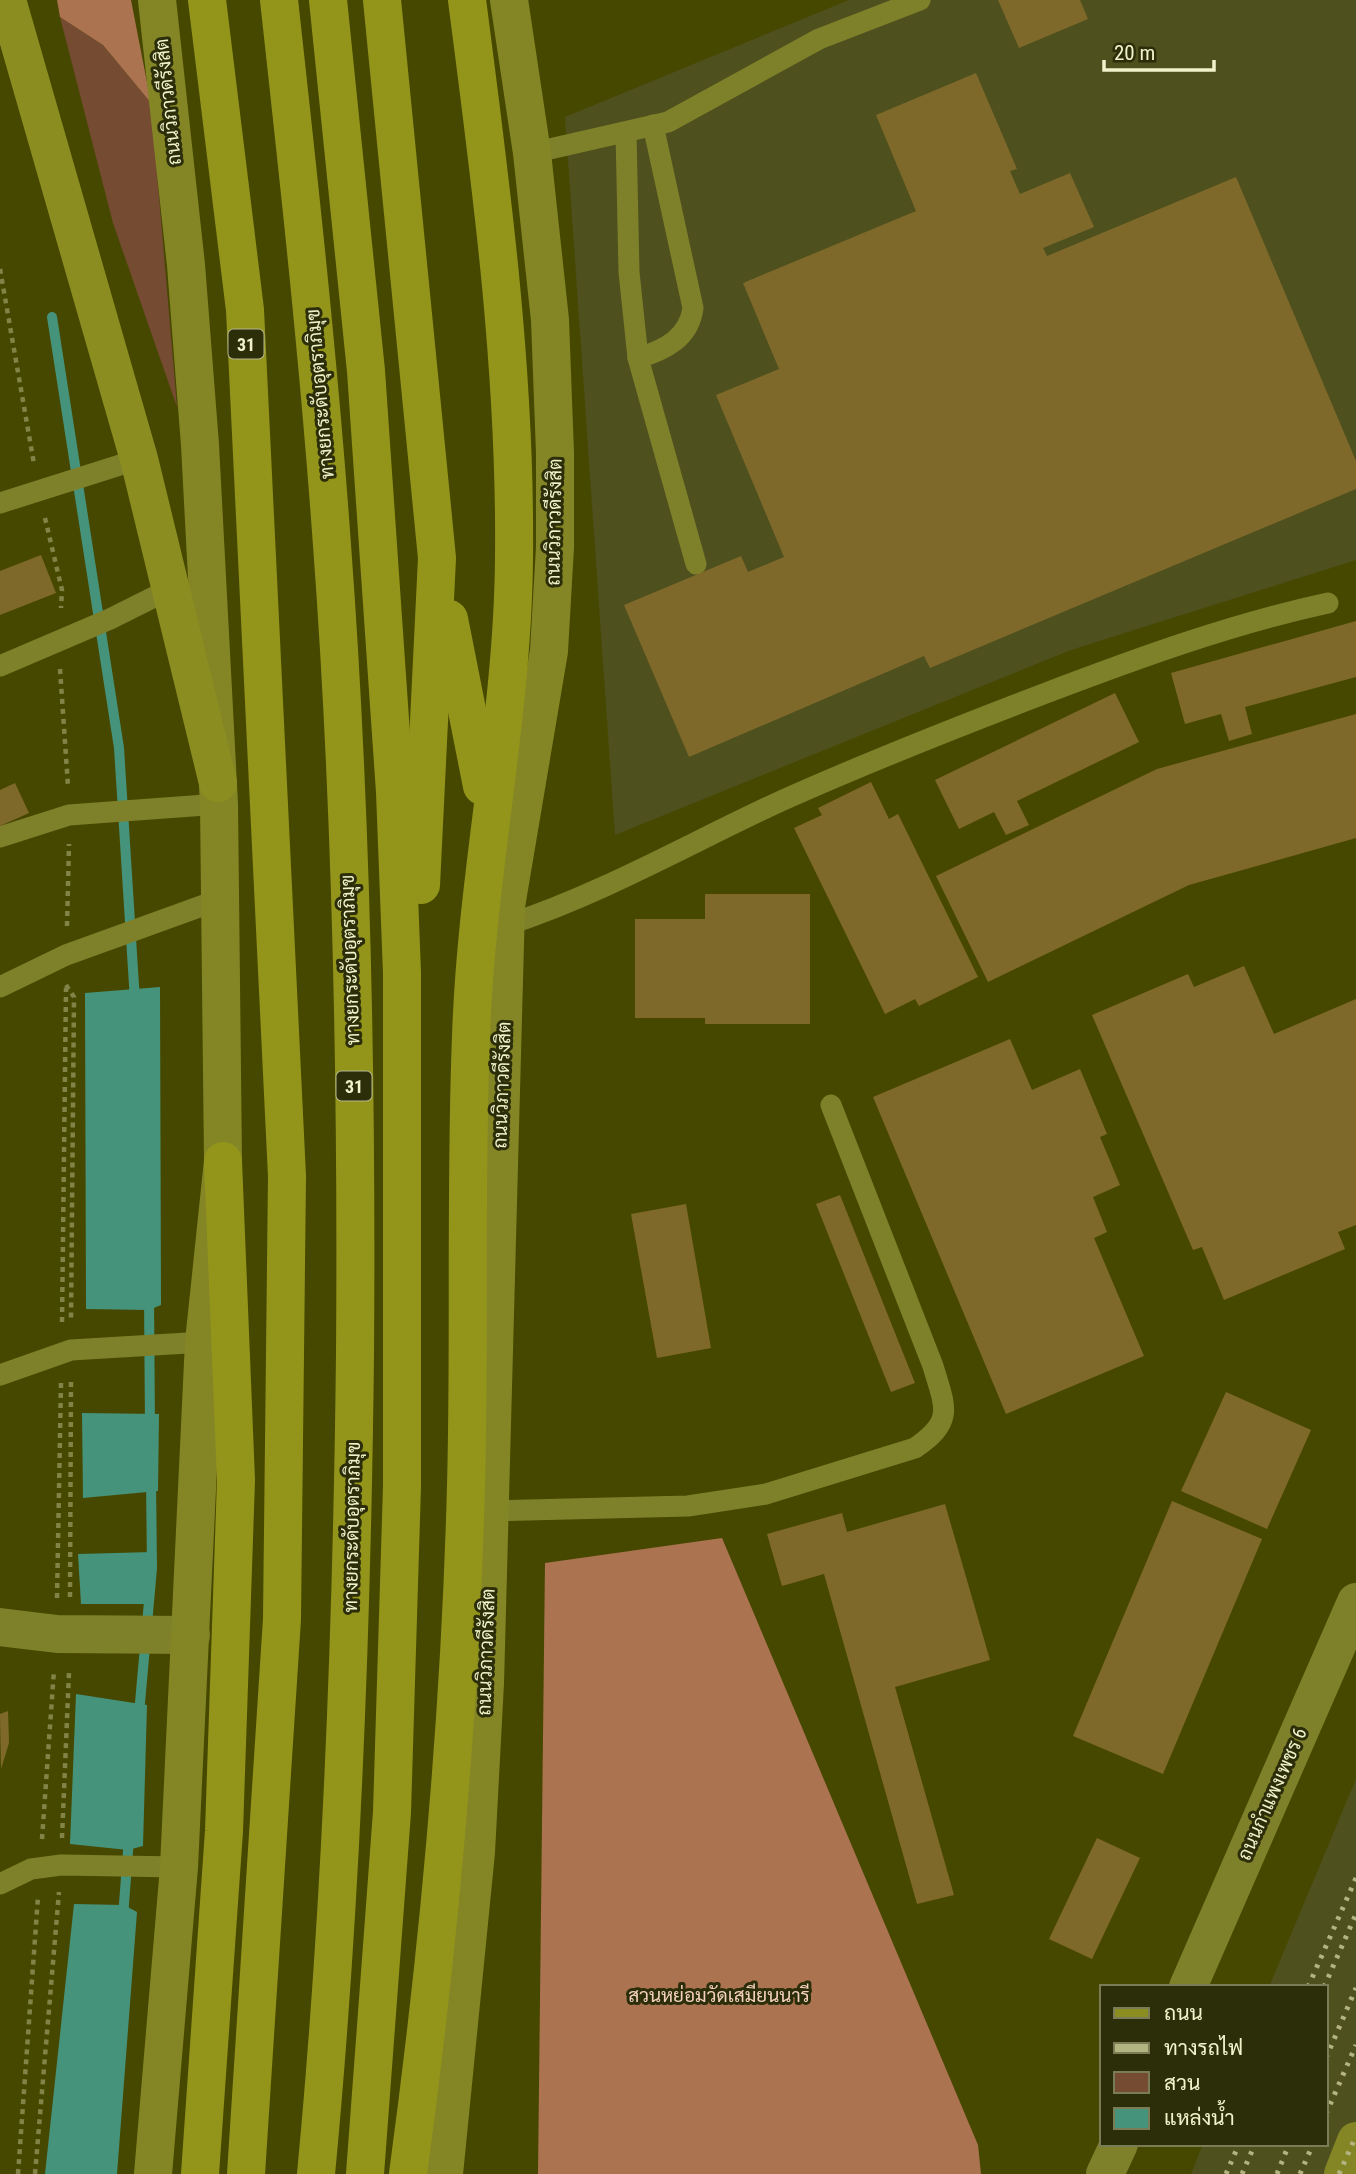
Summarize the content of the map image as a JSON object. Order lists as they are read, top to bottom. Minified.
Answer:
{"streets":{"highway":["31","ทางยกระดับอุตราภิมุข"],"main road":["ถนนวิภาวดีรังสิต"],"street":["ถนนกำแพงเพชร 6"]},"parks":["สวนหย่อมวัดเสมียนนารี"],"legend":["ถนน","ทางรถไฟ","สวน","แหล่งน้ำ"],"scale_bar":"20 m"}
